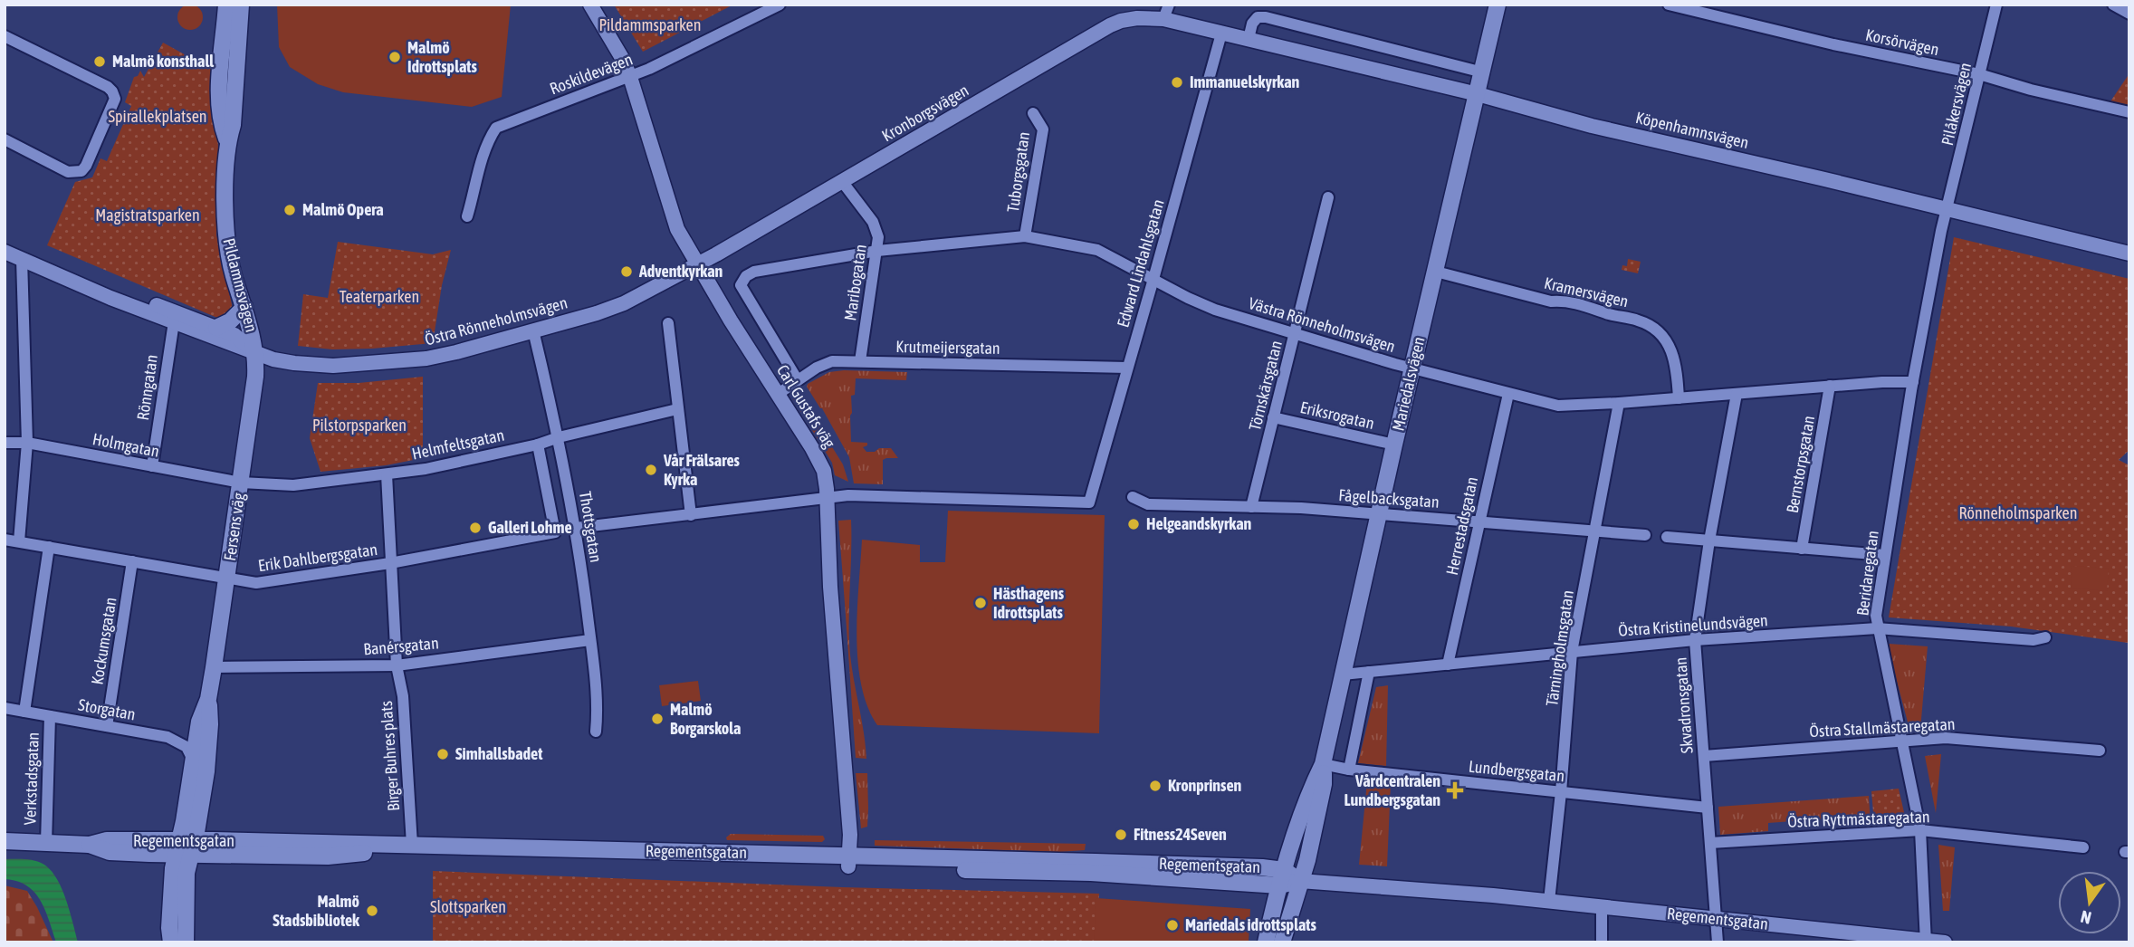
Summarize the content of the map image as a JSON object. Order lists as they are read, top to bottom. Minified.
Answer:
{"streets":{"main road":["Pildammsvägen","Mariedalsvägen","Fersens väg","Regementsgatan"],"street":["Korsörvägen","Roskildevägen","Pilåkersvägen","Kronborgsvägen","Köpenhamnsvägen","Tuborgsgatan","Edward Lindahlsgatan","Maribogatan","Kramersvägen","Östra Rönneholmsvägen","Västra Rönneholmsvägen","Krutmeijersgatan","Törnskärsgatan","Rönngatan","Carl Gustafs väg","Eriksrogatan","Helmfeltsgatan","Holmgatan","Bernstorpsgatan","Fågelbacksgatan","Herrestadsgatan","Thottsgatan","Erik Dahlbergsgatan","Beridaregatan","Östra Kristinelundsvägen","Kockumsgatan","Banérsgatan","Tärningholmsgatan","Skvadronsgatan","Storgatan","Östra Stallmästaregatan","Birger Buhres plats","Lundbergsgatan","Verkstadsgatan","Östra Ryttmästaregatan"]},"crossings":[["Korsörvägen","Pilåkersvägen"],["Roskildevägen","Carl Gustafs väg"],["Pilåkersvägen","Köpenhamnsvägen"],["Pilåkersvägen","Beridaregatan"],["Kronborgsvägen","Köpenhamnsvägen"],["Kronborgsvägen","Maribogatan"],["Kronborgsvägen","Östra Rönneholmsvägen"],["Kronborgsvägen","Carl Gustafs väg"],["Köpenhamnsvägen","Edward Lindahlsgatan"],["Köpenhamnsvägen","Mariedalsvägen"],["Köpenhamnsvägen","Beridaregatan"],["Tuborgsgatan","Västra Rönneholmsvägen"],["Edward Lindahlsgatan","Västra Rönneholmsvägen"],["Edward Lindahlsgatan","Krutmeijersgatan"],["Edward Lindahlsgatan","Carl Gustafs väg"],["Maribogatan","Västra Rönneholmsvägen"],["Maribogatan","Krutmeijersgatan"],["Pildammsvägen","Östra Rönneholmsvägen"],["Pildammsvägen","Fersens väg"],["Kramersvägen","Västra Rönneholmsvägen"],["Kramersvägen","Mariedalsvägen"],["Östra Rönneholmsvägen","Rönngatan"],["Östra Rönneholmsvägen","Carl Gustafs väg"],["Östra Rönneholmsvägen","Fersens väg"],["Östra Rönneholmsvägen","Thottsgatan"],["Västra Rönneholmsvägen","Mariedalsvägen"],["Västra Rönneholmsvägen","Törnskärsgatan"],["Västra Rönneholmsvägen","Carl Gustafs väg"],["Västra Rönneholmsvägen","Bernstorpsgatan"],["Västra Rönneholmsvägen","Herrestadsgatan"],["Västra Rönneholmsvägen","Beridaregatan"],["Västra Rönneholmsvägen","Tärningholmsgatan"],["Västra Rönneholmsvägen","Skvadronsgatan"],["Krutmeijersgatan","Carl Gustafs väg"],["Mariedalsvägen","Eriksrogatan"],["Mariedalsvägen","Fågelbacksgatan"],["Mariedalsvägen","Östra Kristinelundsvägen"],["Mariedalsvägen","Lundbergsgatan"],["Mariedalsvägen","Regementsgatan"],["Törnskärsgatan","Eriksrogatan"],["Törnskärsgatan","Fågelbacksgatan"],["Rönngatan","Holmgatan"],["Carl Gustafs väg","Regementsgatan"],["Helmfeltsgatan","Holmgatan"],["Helmfeltsgatan","Fersens väg"],["Helmfeltsgatan","Thottsgatan"],["Helmfeltsgatan","Erik Dahlbergsgatan"],["Helmfeltsgatan","Birger Buhres plats"],["Holmgatan","Fersens väg"],["Fågelbacksgatan","Herrestadsgatan"],["Fågelbacksgatan","Tärningholmsgatan"],["Herrestadsgatan","Östra Kristinelundsvägen"],["Fersens väg","Erik Dahlbergsgatan"],["Fersens väg","Banérsgatan"],["Fersens väg","Storgatan"],["Fersens väg","Regementsgatan"],["Thottsgatan","Banérsgatan"],["Erik Dahlbergsgatan","Kockumsgatan"],["Erik Dahlbergsgatan","Birger Buhres plats"],["Beridaregatan","Östra Kristinelundsvägen"],["Beridaregatan","Östra Stallmästaregatan"],["Beridaregatan","Östra Ryttmästaregatan"],["Beridaregatan","Regementsgatan"],["Östra Kristinelundsvägen","Tärningholmsgatan"],["Östra Kristinelundsvägen","Skvadronsgatan"],["Kockumsgatan","Storgatan"],["Banérsgatan","Birger Buhres plats"],["Tärningholmsgatan","Lundbergsgatan"],["Tärningholmsgatan","Regementsgatan"],["Skvadronsgatan","Östra Stallmästaregatan"],["Skvadronsgatan","Lundbergsgatan"],["Skvadronsgatan","Östra Ryttmästaregatan"],["Skvadronsgatan","Regementsgatan"],["Storgatan","Verkstadsgatan"],["Birger Buhres plats","Regementsgatan"],["Verkstadsgatan","Regementsgatan"]],"parks":["Pildammsparken","Spirallekplatsen","Magistratsparken","Teaterparken","Pilstorpsparken","Rönneholmsparken","Slottsparken"],"places":{"other":["Malmö Idrottsplats","Malmö konsthall","Immanuelskyrkan","Malmö Opera","Adventkyrkan","Vår Frälsares Kyrka","Helgeandskyrkan","Galleri Lohme","Hästhagens Idrottsplats","Malmö Borgarskola","Simhallsbadet","Kronprinsen","Fitness24Seven","Malmö Stadsbibliotek","Mariedals idrottsplats"],"health":["Vårdcentralen Lundbergsgatan"]},"north":"bottom"}
